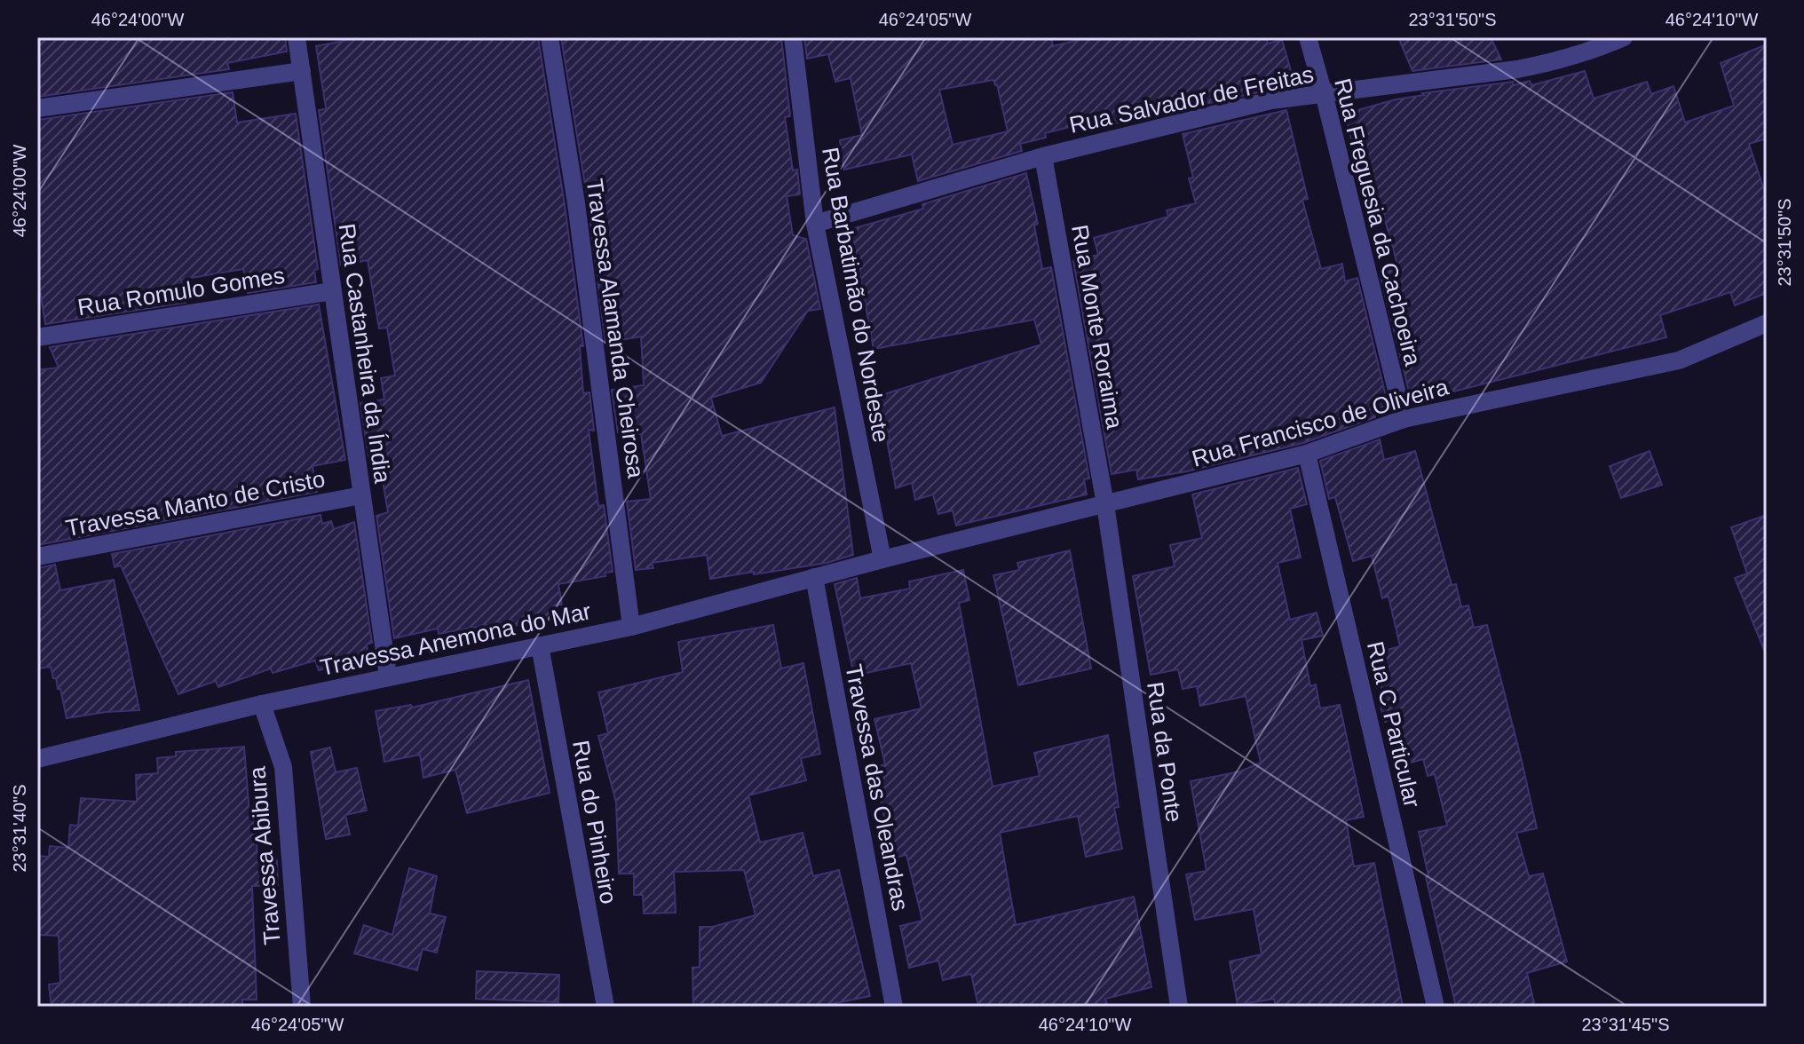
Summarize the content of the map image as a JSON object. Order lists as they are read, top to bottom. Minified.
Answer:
{"streets":{"street":["Rua Salvador de Freitas","Rua Freguesia da Cachoeira","Rua Romulo Gomes","Rua Barbatimão do Nordeste","Rua Monte Roraima","Travessa Alamanda Cheirosa","Rua Castanheira da Índia","Rua Francisco de Oliveira","Travessa Manto de Cristo","Travessa Anemona do Mar","Rua C Particular","Rua da Ponte","Travessa das Oleandras","Rua do Pinheiro","Travessa Abibura"]},"crossings":[["Rua Salvador de Freitas","Rua Freguesia da Cachoeira"],["Rua Salvador de Freitas","Rua Barbatimão do Nordeste"],["Rua Salvador de Freitas","Rua Monte Roraima"],["Rua Freguesia da Cachoeira","Rua Francisco de Oliveira"],["Rua Romulo Gomes","Rua Castanheira da Índia"],["Rua Barbatimão do Nordeste","Rua Francisco de Oliveira"],["Rua Barbatimão do Nordeste","Travessa Anemona do Mar"],["Rua Monte Roraima","Rua Francisco de Oliveira"],["Rua Monte Roraima","Rua da Ponte"],["Travessa Alamanda Cheirosa","Travessa Anemona do Mar"],["Rua Castanheira da Índia","Travessa Manto de Cristo"],["Rua Castanheira da Índia","Travessa Anemona do Mar"],["Rua Francisco de Oliveira","Travessa Anemona do Mar"],["Rua Francisco de Oliveira","Rua C Particular"],["Rua Francisco de Oliveira","Rua da Ponte"],["Travessa Anemona do Mar","Travessa das Oleandras"],["Travessa Anemona do Mar","Rua do Pinheiro"],["Travessa Anemona do Mar","Travessa Abibura"]],"coordinates":["46°24'00\"W","46°24'05\"W","23°31'50\"S","46°24'10\"W","23°31'40\"S","23°31'45\"S"]}
